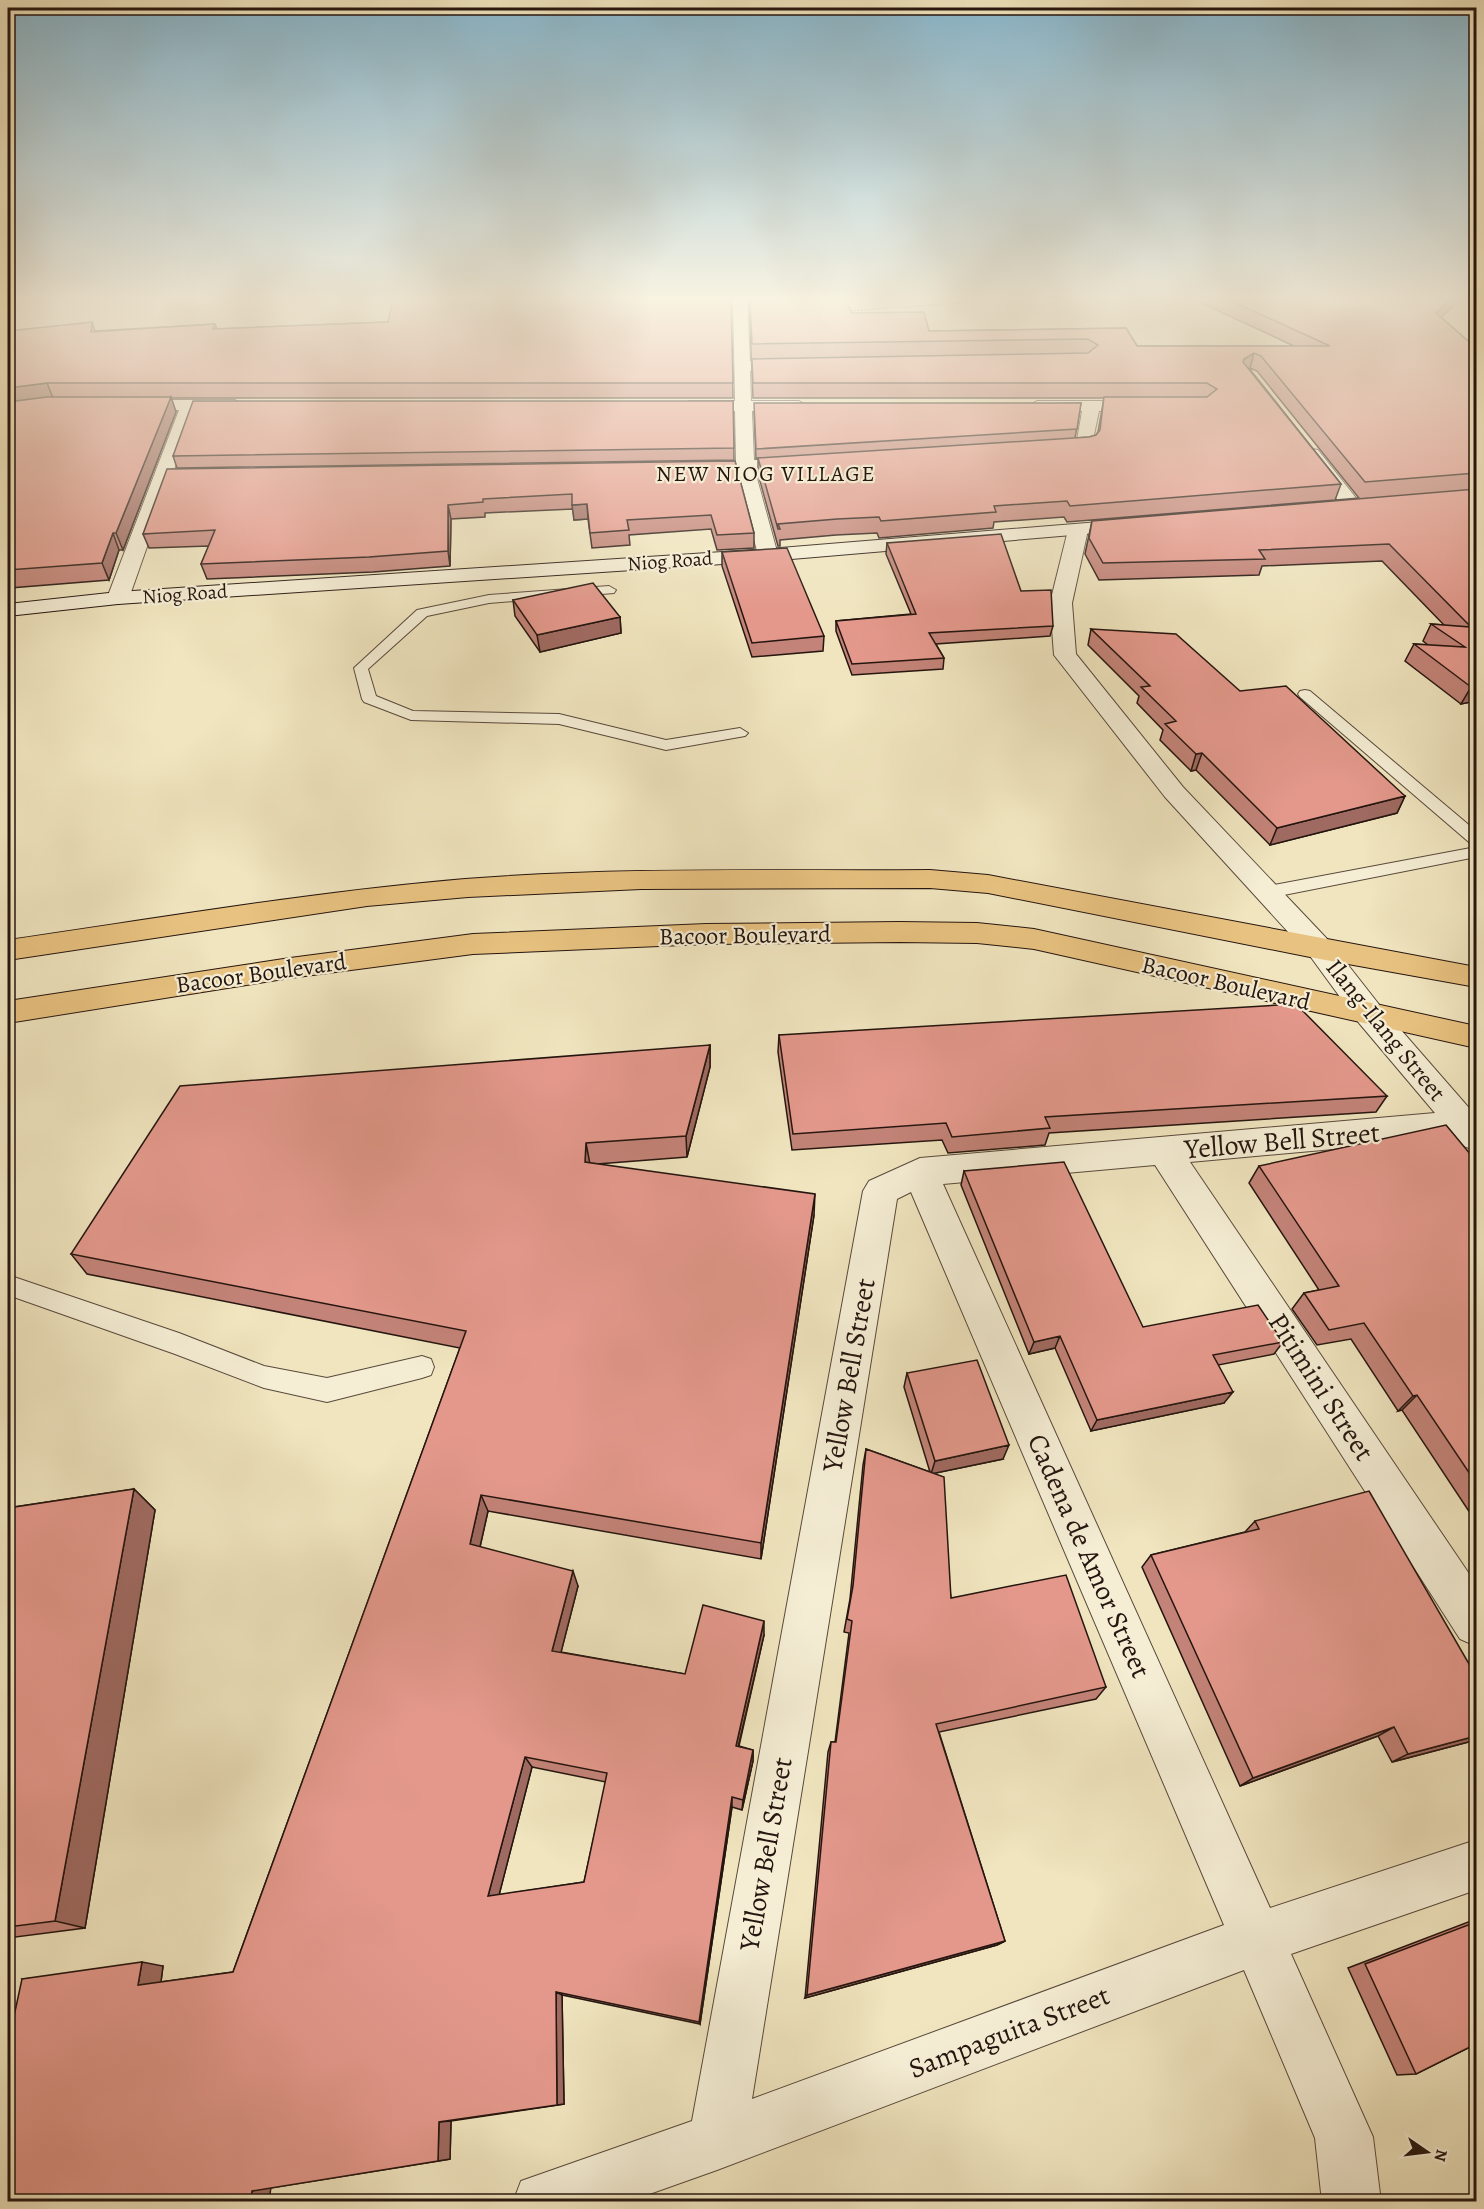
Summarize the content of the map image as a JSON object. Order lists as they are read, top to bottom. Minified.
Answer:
{"streets":{"main road":["Bacoor Boulevard"],"street":["Niog Road","Ilang-Ilang Street","Yellow Bell Street","Pitimini Street","Cadena de Amor Street","Sampaguita Street"]},"crossings":[["Niog Road","Ilang-Ilang Street"],["Bacoor Boulevard","Ilang-Ilang Street"],["Ilang-Ilang Street","Yellow Bell Street"],["Yellow Bell Street","Pitimini Street"],["Yellow Bell Street","Cadena de Amor Street"],["Yellow Bell Street","Sampaguita Street"],["Cadena de Amor Street","Sampaguita Street"]],"districts":["NEW NIOG VILLAGE"],"north":"right"}
